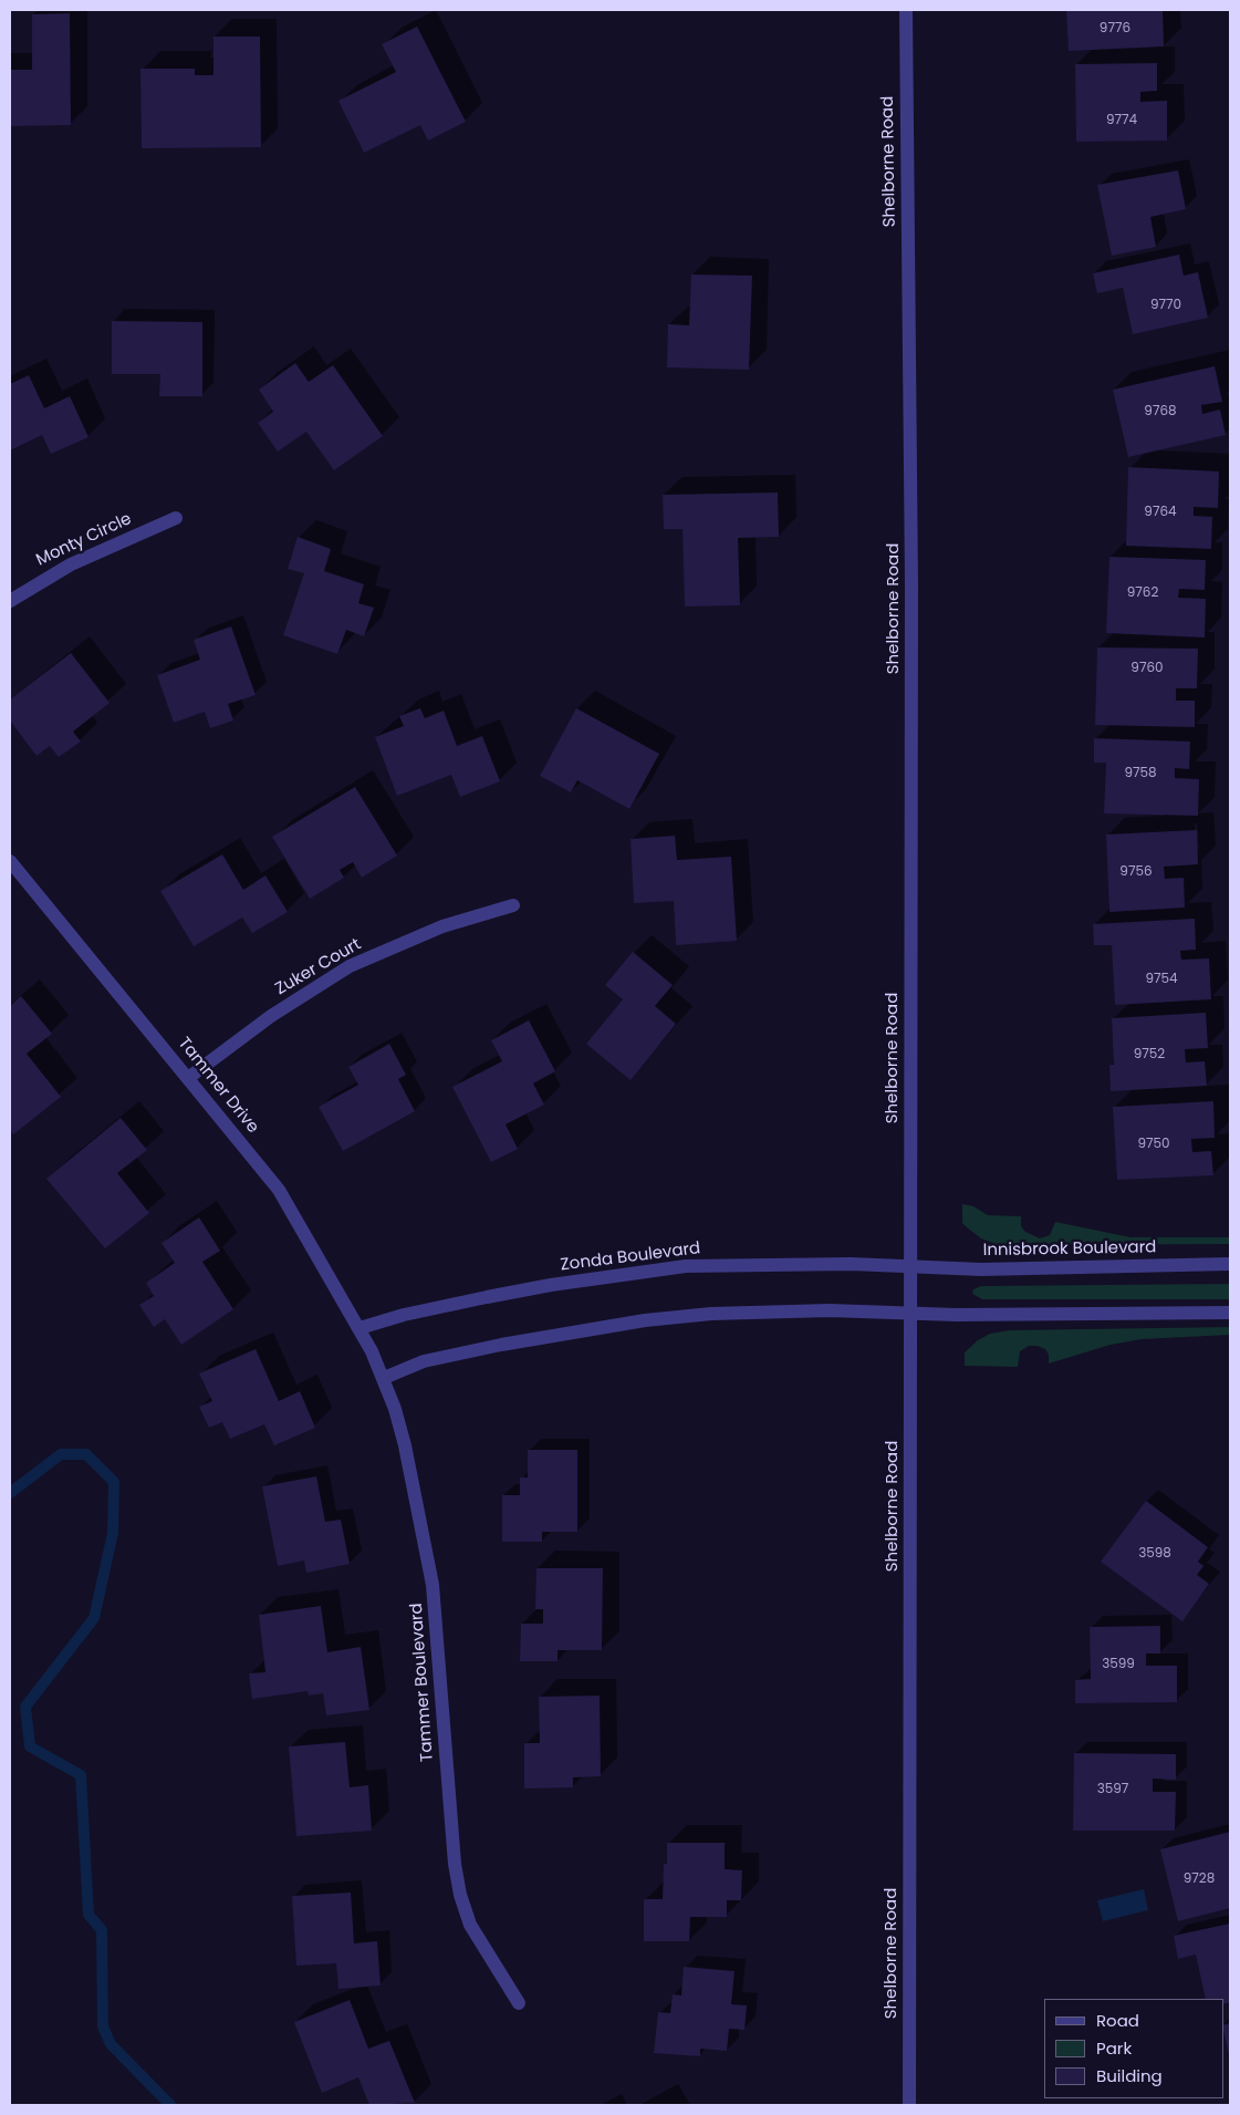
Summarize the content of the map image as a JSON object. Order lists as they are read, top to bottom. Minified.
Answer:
{"streets":{"street":["Shelborne Road","Monty Circle","Zuker Court","Tammer Drive","Innisbrook Boulevard","Zonda Boulevard","Tammer Boulevard"]},"crossings":[["Shelborne Road","Innisbrook Boulevard"],["Shelborne Road","Zonda Boulevard"],["Zuker Court","Tammer Drive"],["Tammer Drive","Zonda Boulevard"],["Tammer Drive","Tammer Boulevard"],["Innisbrook Boulevard","Zonda Boulevard"]],"house_numbers":["9776","9774","9770","9768","9764","9762","9760","9758","9756","9754","9752","9750","3598","3599","3597","9728"],"legend":["Road","Park","Building"]}
